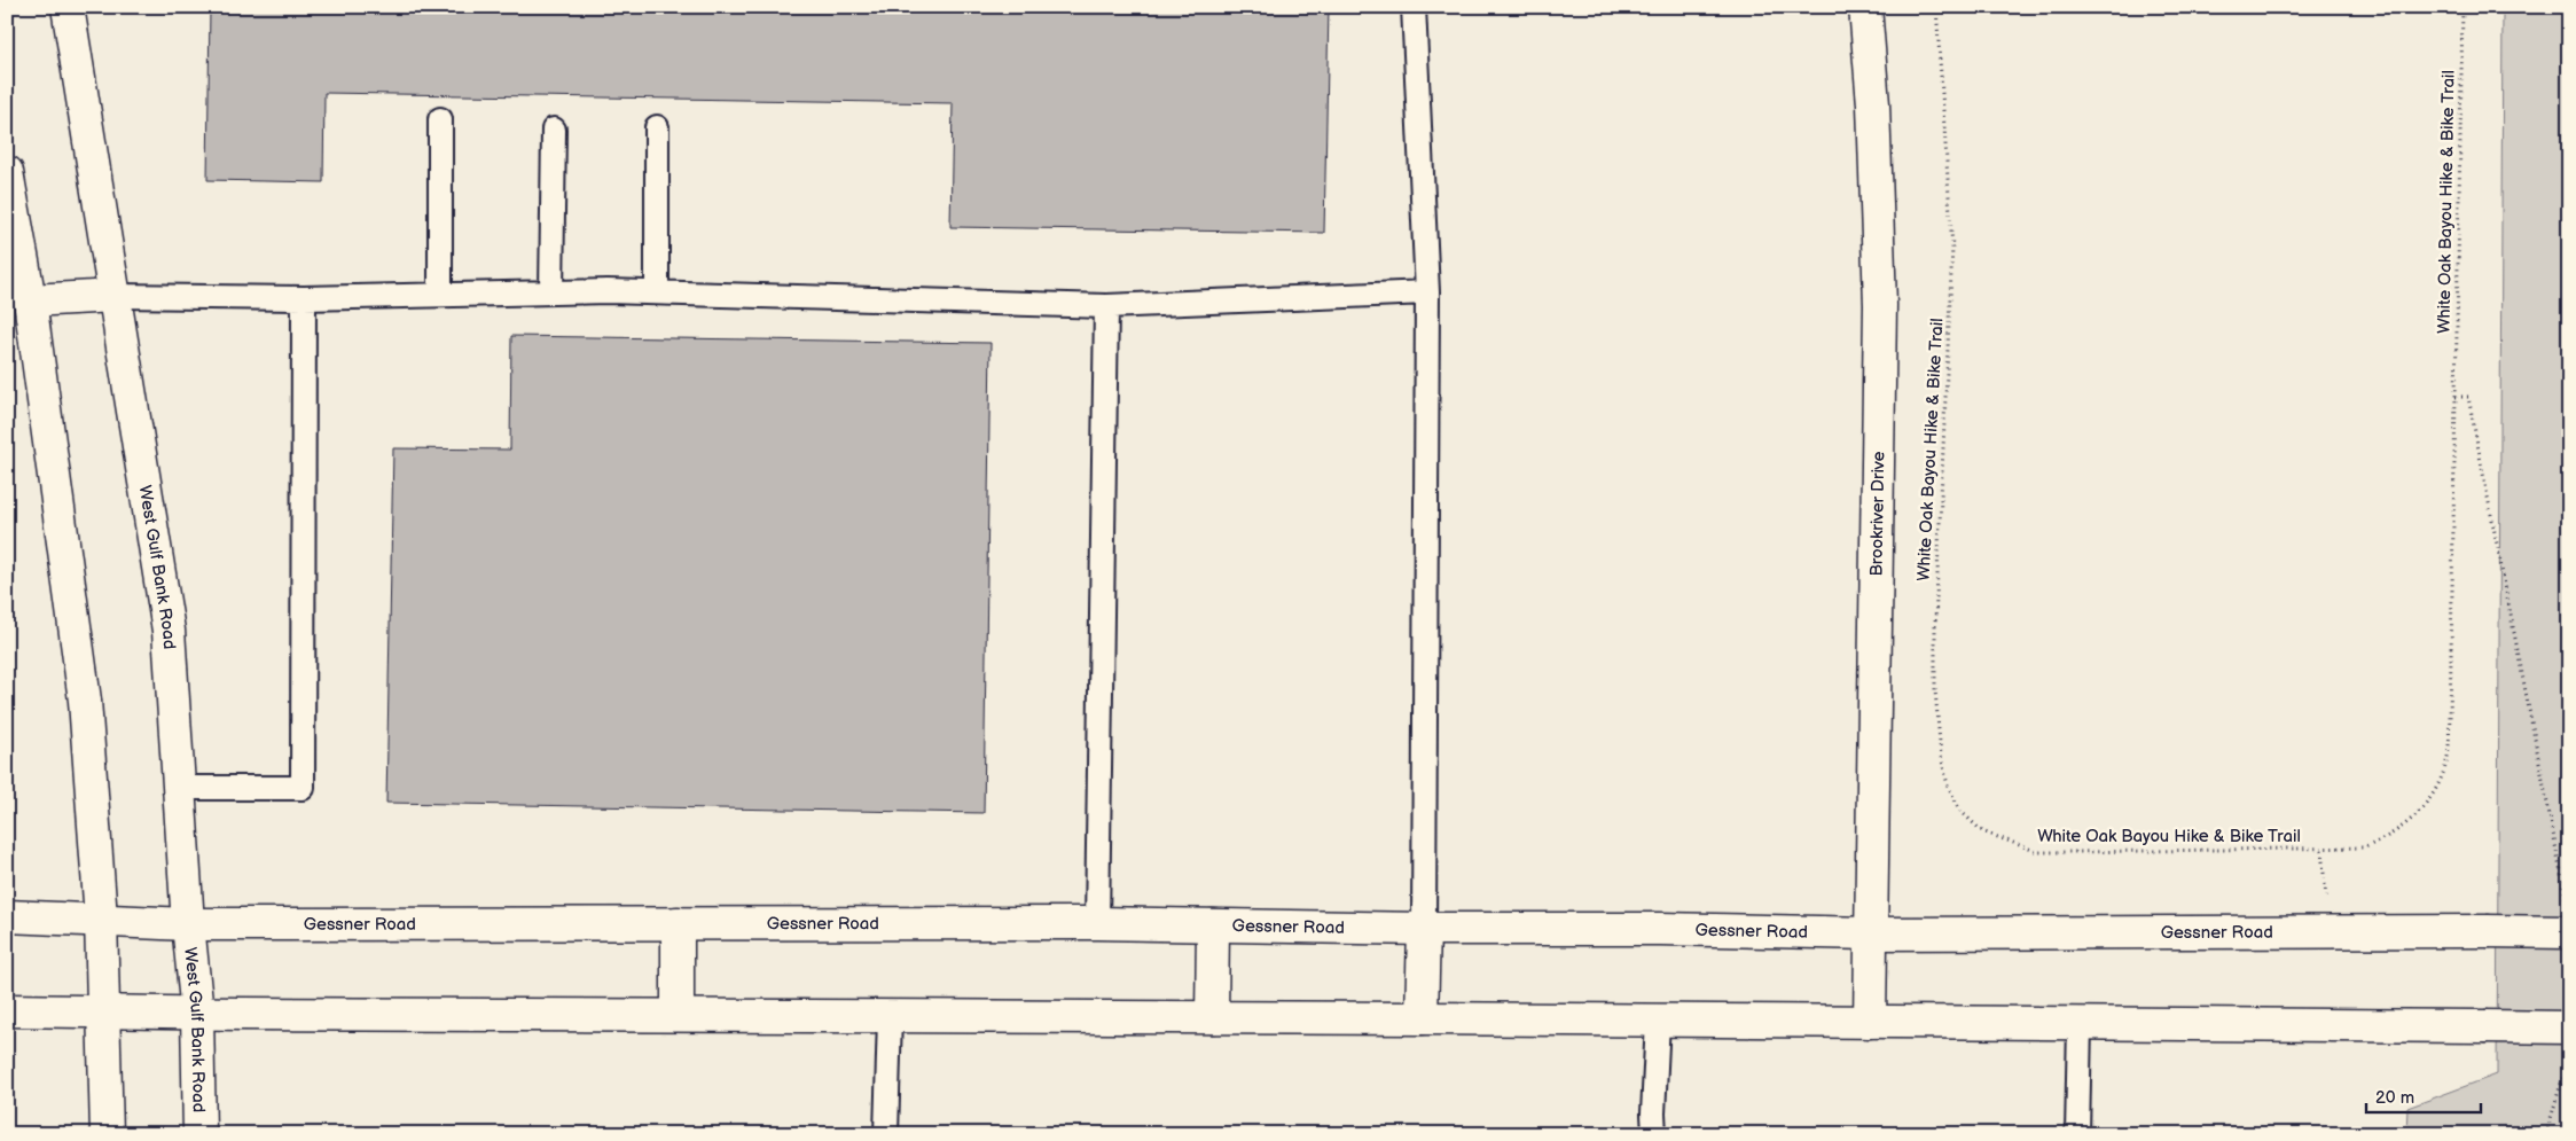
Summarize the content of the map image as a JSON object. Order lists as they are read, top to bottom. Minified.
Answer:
{"streets":{"main road":["Brookriver Drive","West Gulf Bank Road","Gessner Road"],"path":["White Oak Bayou Hike & Bike Trail"]},"crossings":[["Brookriver Drive","Gessner Road"],["West Gulf Bank Road","Gessner Road"]],"scale_bar":"20 m"}
